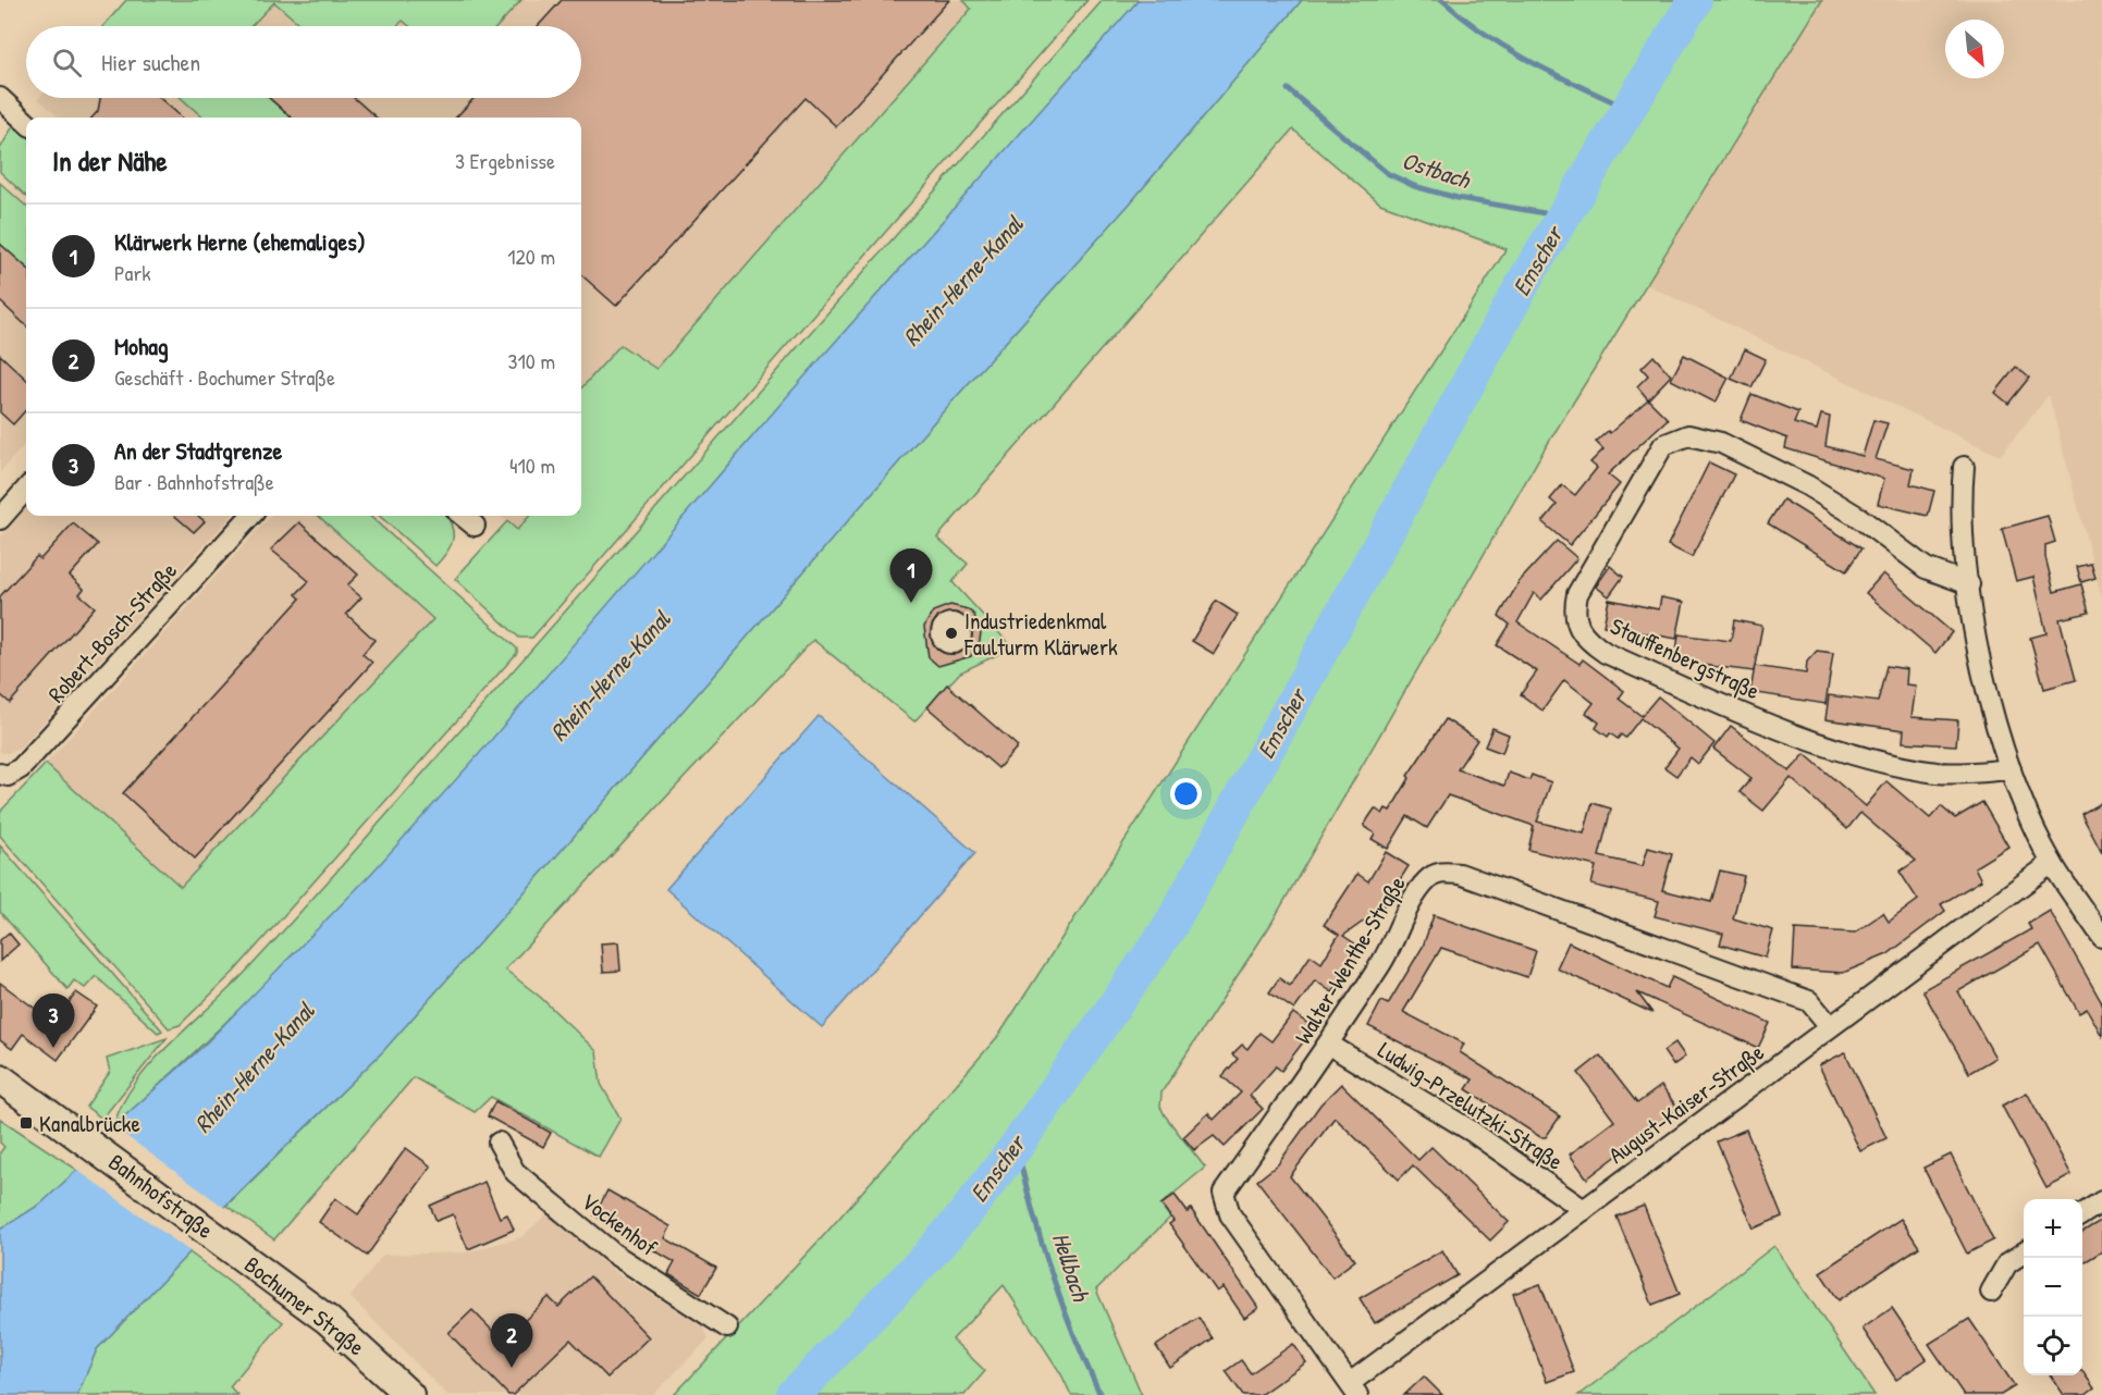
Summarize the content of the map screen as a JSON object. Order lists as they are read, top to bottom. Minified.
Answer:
{"streets":{"main road":["Bahnhofstraße","Bochumer Straße"],"street":["Robert-Bosch-Straße","Stauffenbergstraße","Walter-Wenthe-Straße","August-Kaiser-Straße","Ludwig-Przelutzki-Straße","Vockenhof"]},"crossings":[["Walter-Wenthe-Straße","August-Kaiser-Straße"],["Walter-Wenthe-Straße","Ludwig-Przelutzki-Straße"],["August-Kaiser-Straße","Ludwig-Przelutzki-Straße"],["Bahnhofstraße","Bochumer Straße"]],"water":["Ostbach","Emscher","Rhein-Herne-Kanal","Hellbach"],"places":{"other":["Industriedenkmal Faulturm Klärwerk"],"transit":["Kanalbrücke"]},"north":"bottom right","page":{"search":"Hier suchen","heading":["In der Nähe","3 Ergebnisse"],"list":[{"mark":"1","name":"Klärwerk Herne (ehemaliges)","note":"Park","value":"120 m"},{"mark":"2","name":"Mohag","note":"Geschäft · Bochumer Straße","value":"310 m"},{"mark":"3","name":"An der Stadtgrenze","note":"Bar · Bahnhofstraße","value":"410 m"}],"pins":["1","3","2"],"map_buttons":["+","−"]}}
